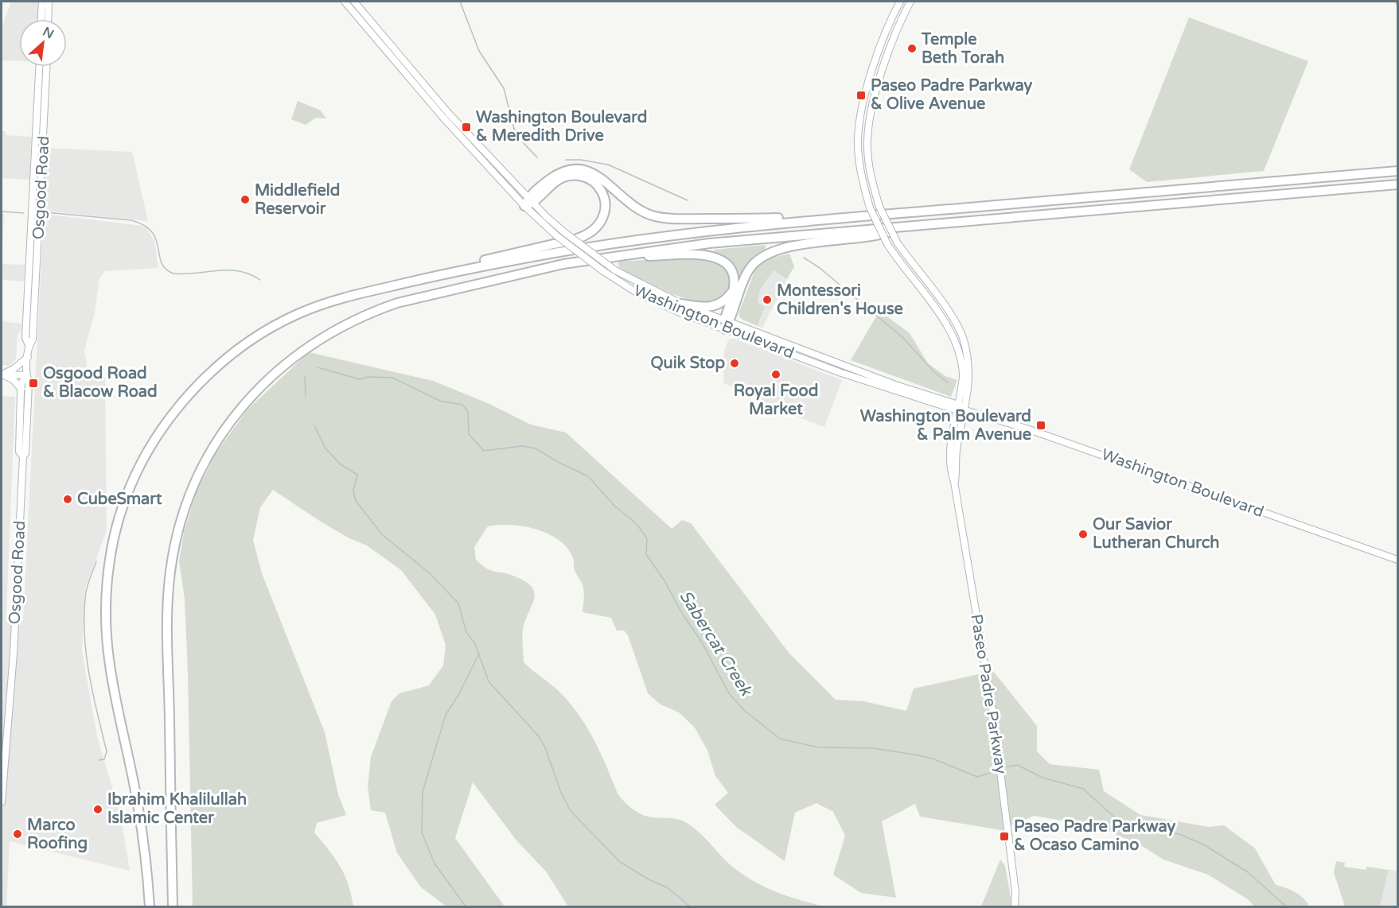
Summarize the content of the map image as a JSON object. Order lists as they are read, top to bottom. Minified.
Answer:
{"streets":{"main road":["Osgood Road","Washington Boulevard","Paseo Padre Parkway"]},"crossings":[["Washington Boulevard","Paseo Padre Parkway"]],"water":["Sabercat Creek"],"places":{"other":["Temple Beth Torah","Middlefield Reservoir","Montessori Children's House","Quik Stop","Royal Food Market","CubeSmart","Our Savior Lutheran Church","Ibrahim Khalilullah Islamic Center","Marco Roofing"],"transit":["Paseo Padre Parkway & Olive Avenue","Washington Boulevard & Meredith Drive","Osgood Road & Blacow Road","Washington Boulevard & Palm Avenue","Paseo Padre Parkway & Ocaso Camino"]},"north":"top right"}
